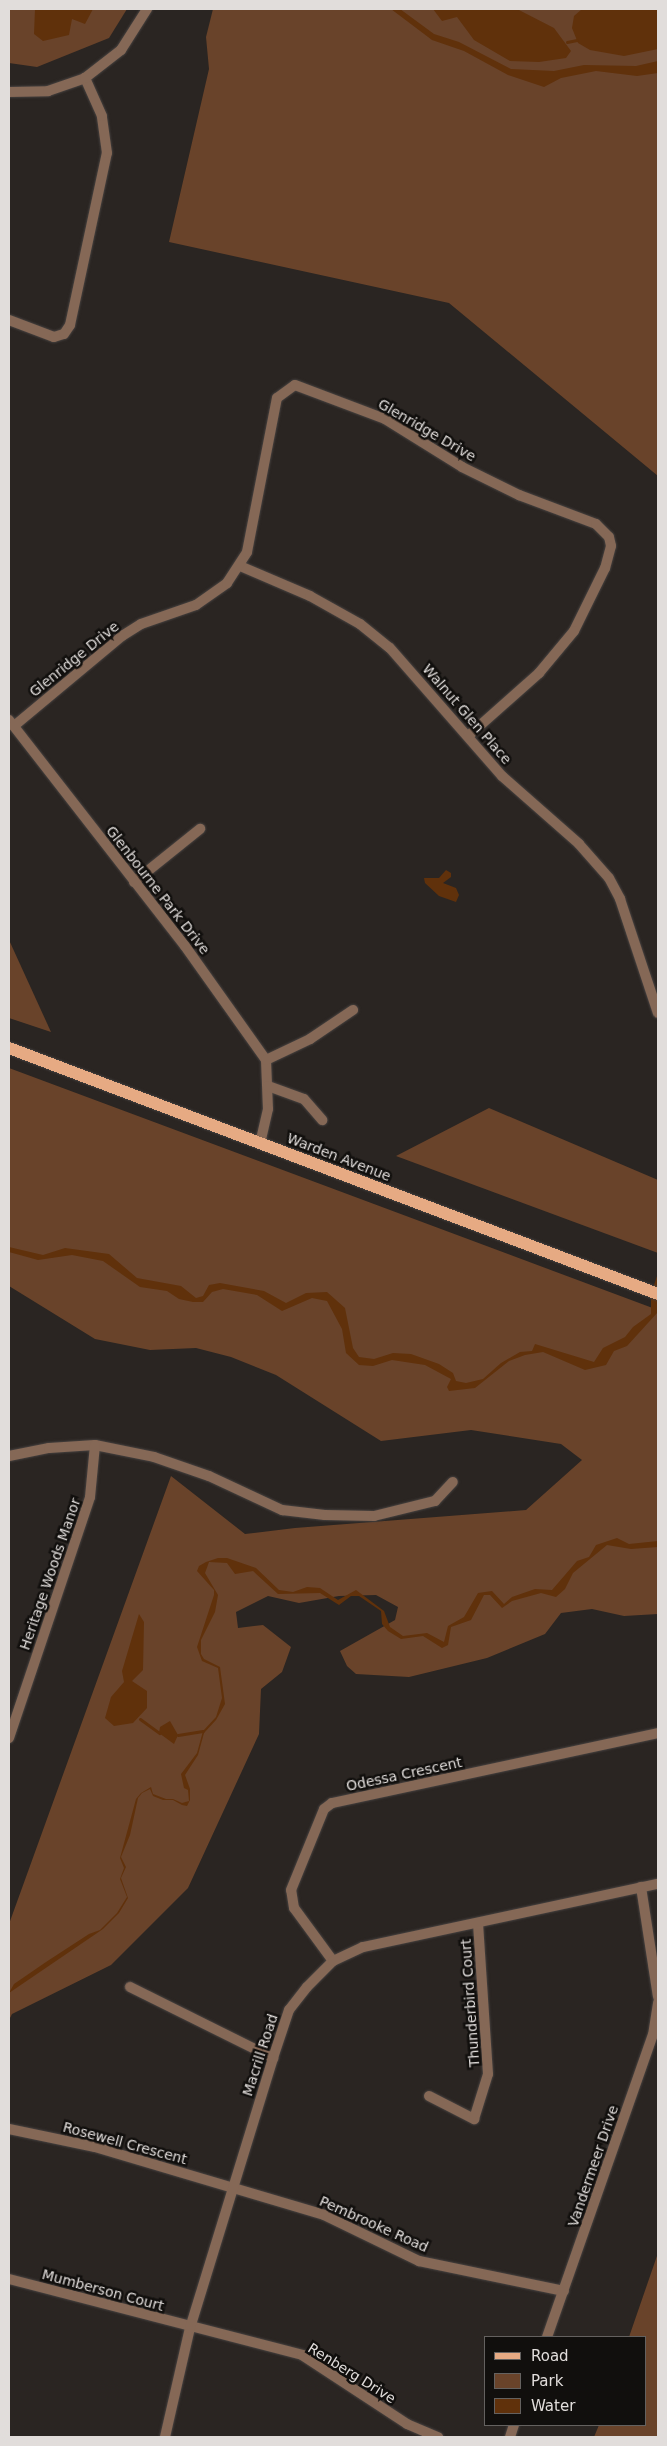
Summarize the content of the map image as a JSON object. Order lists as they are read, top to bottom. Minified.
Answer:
{"streets":{"main road":["Warden Avenue"],"street":["Glenridge Drive","Walnut Glen Place","Glenbourne Park Drive","Heritage Woods Manor","Odessa Crescent","Thunderbird Court","Macrill Road","Rosewell Crescent","Vandermeer Drive","Pembrooke Road","Mumberson Court","Renberg Drive"]},"crossings":[["Glenridge Drive","Walnut Glen Place"],["Glenridge Drive","Glenbourne Park Drive"],["Odessa Crescent","Macrill Road"],["Thunderbird Court","Macrill Road"],["Macrill Road","Rosewell Crescent"],["Macrill Road","Pembrooke Road"],["Macrill Road","Mumberson Court"],["Macrill Road","Renberg Drive"],["Rosewell Crescent","Pembrooke Road"],["Vandermeer Drive","Pembrooke Road"],["Mumberson Court","Renberg Drive"]],"legend":["Road","Park","Water"]}
